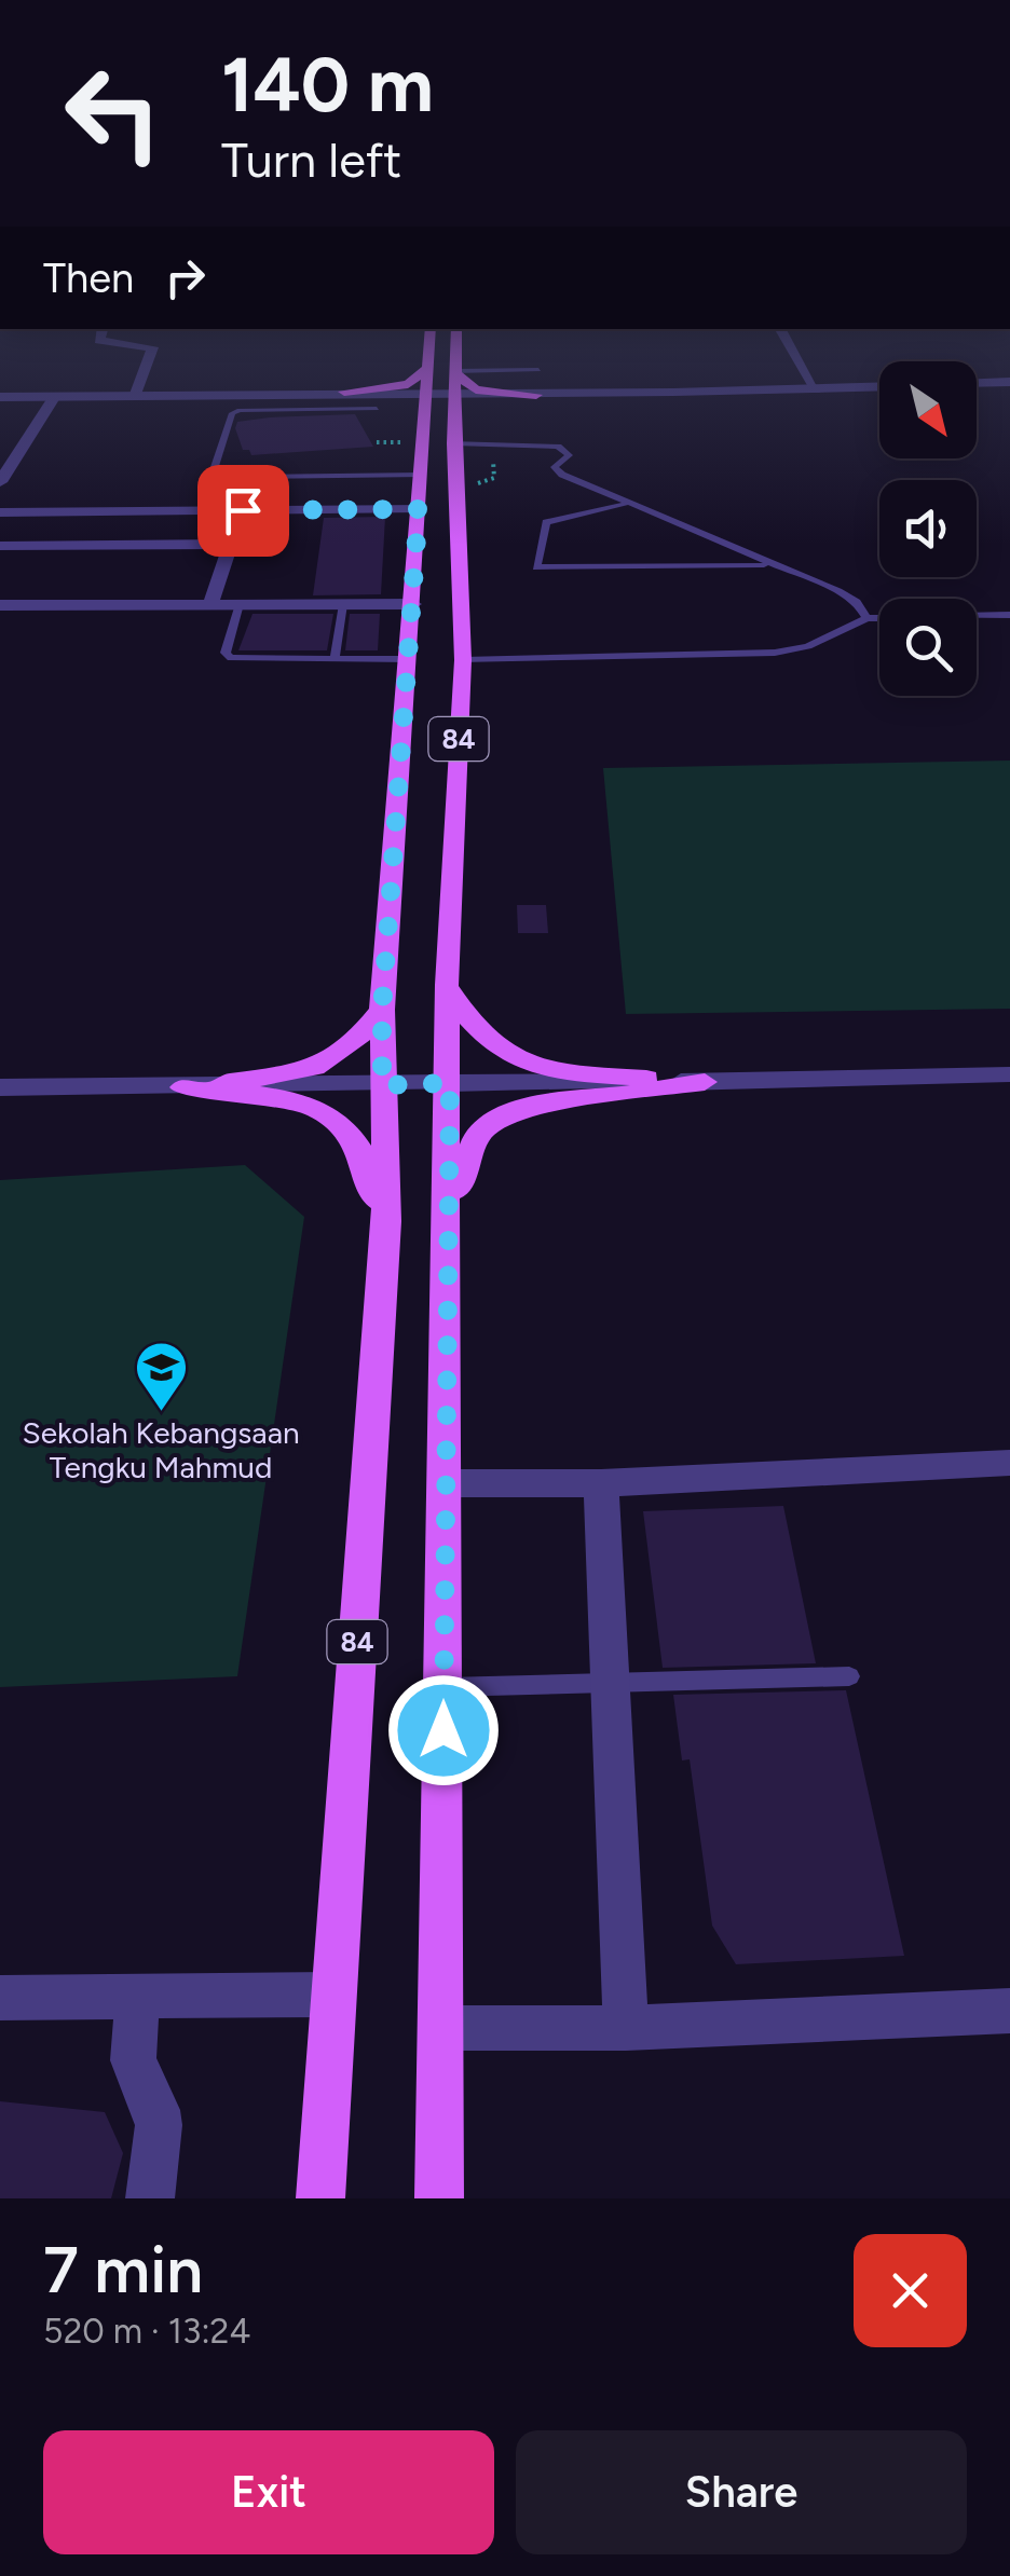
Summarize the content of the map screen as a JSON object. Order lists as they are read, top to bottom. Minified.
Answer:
{"streets":{"main road":["84"]},"places":{"school or university":["Sekolah Kebangsaan Tengku Mahmud"]},"north":"bottom right","page":{"turn":["140 m","Turn left"],"then":"Then","heading":["7 min","520 m · 13:24"],"buttons":["Exit","Share"]}}
